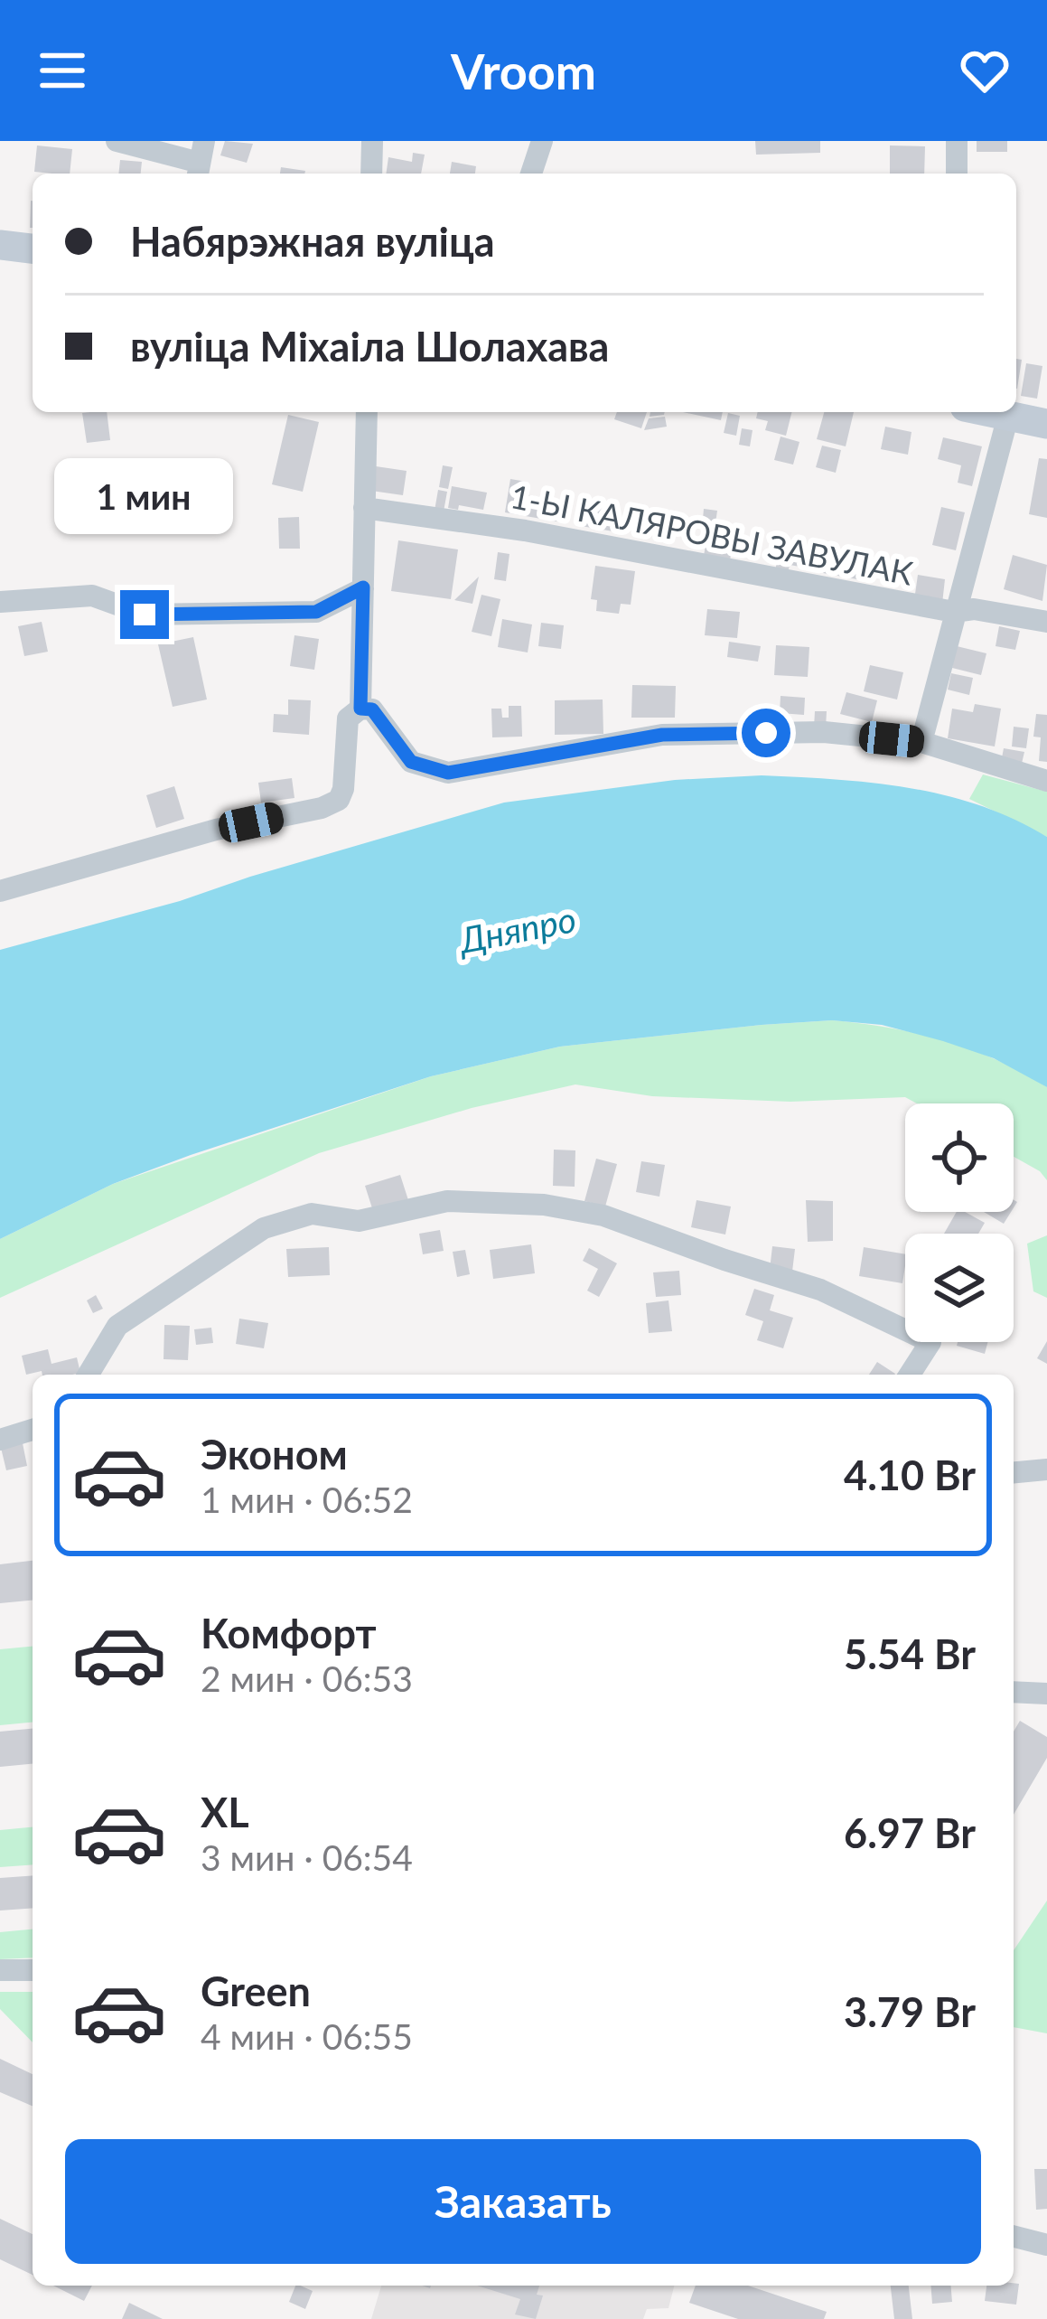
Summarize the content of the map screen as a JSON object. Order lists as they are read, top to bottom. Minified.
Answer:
{"streets":{"street":["1-Ы КАЛЯРОВЫ ЗАВУЛАК"]},"water":["Дняпро"],"page":{"header":"Vroom","banner":["Набярэжная вуліца","вуліца Міхаіла Шолахава"],"bubble":"1 мин","list":[{"name":"Эконом","note":"1 мин · 06:52","value":"4.10 Br"},{"name":"Комфорт","note":"2 мин · 06:53","value":"5.54 Br"},{"name":"XL","note":"3 мин · 06:54","value":"6.97 Br"},{"name":"Green","note":"4 мин · 06:55","value":"3.79 Br"}],"buttons":"Заказать"}}
